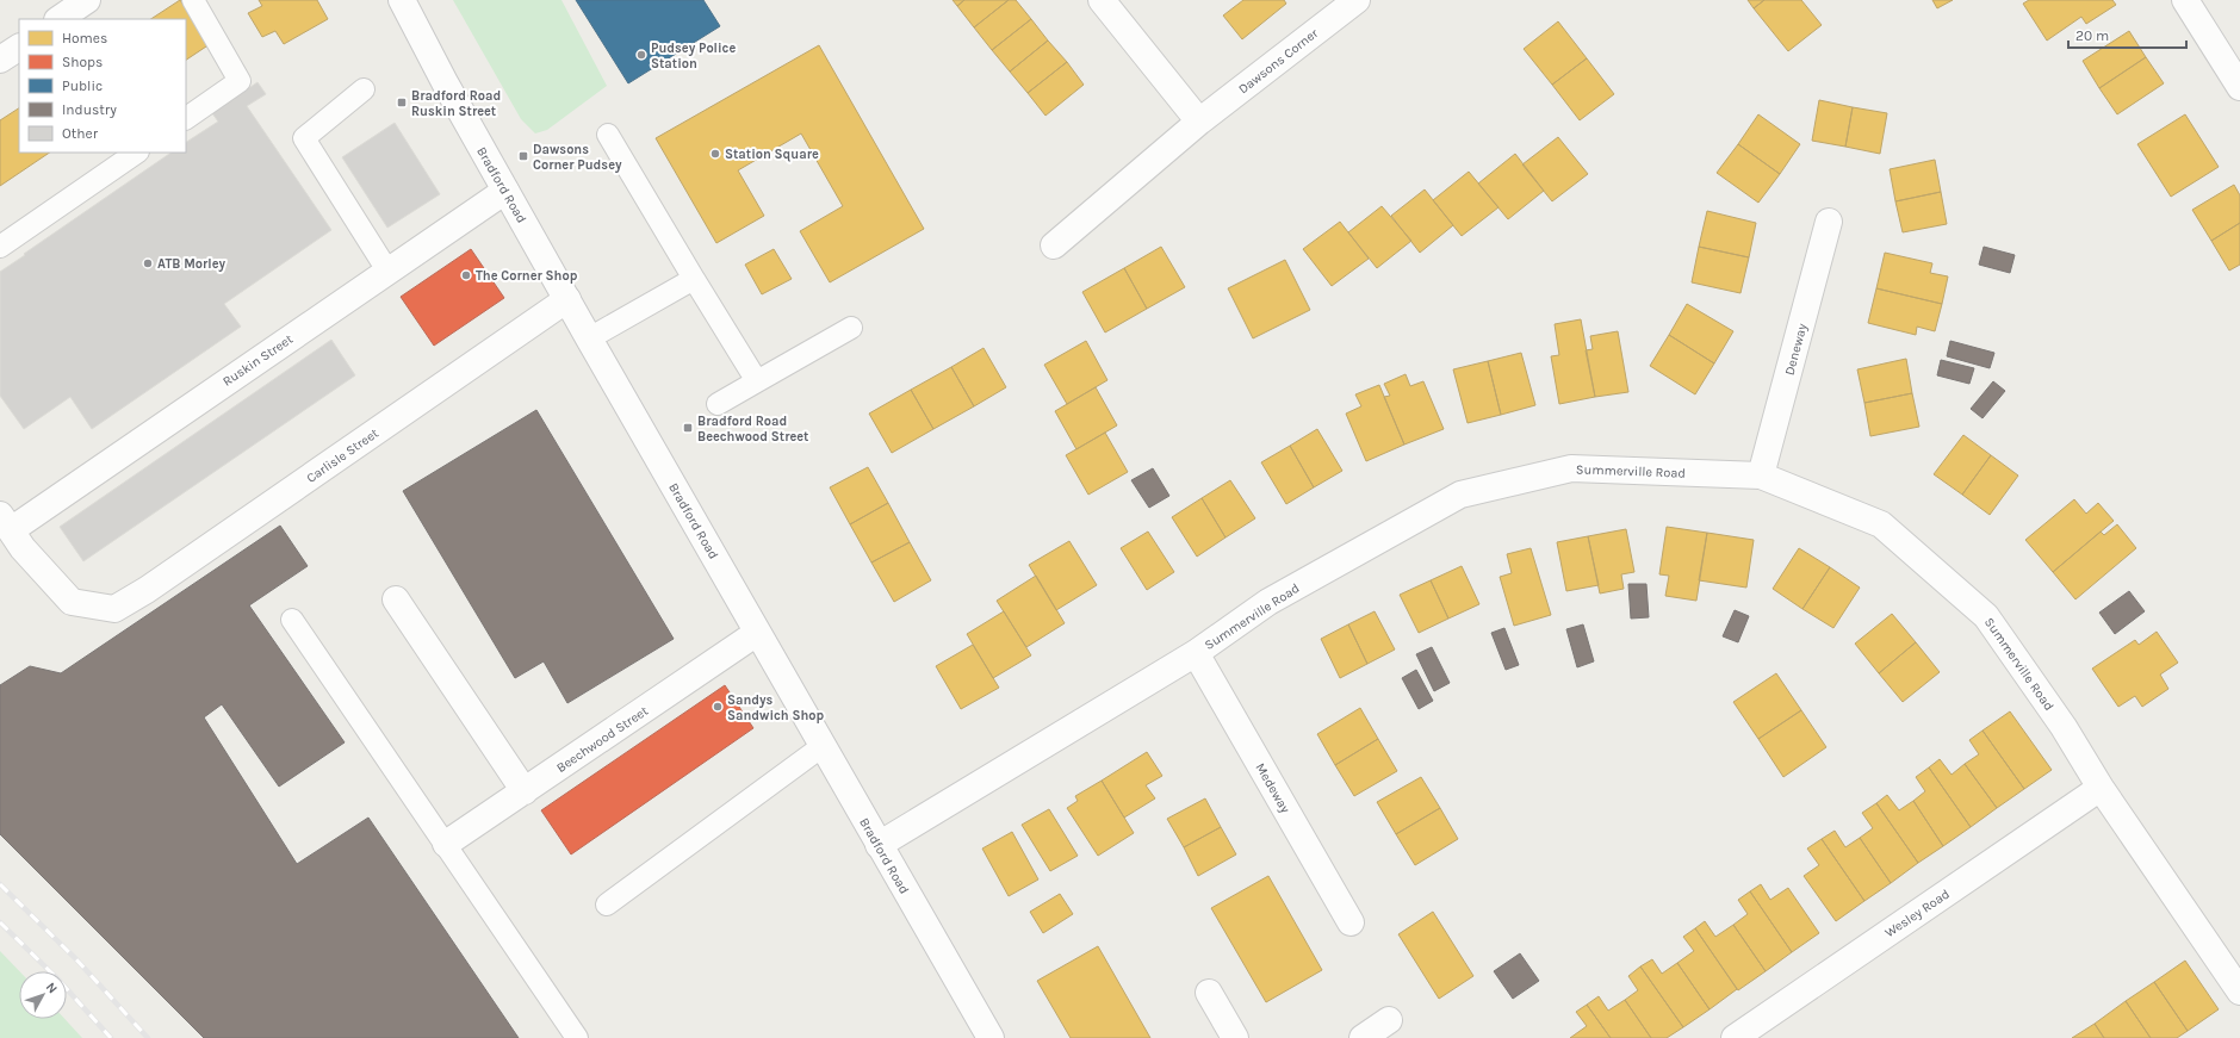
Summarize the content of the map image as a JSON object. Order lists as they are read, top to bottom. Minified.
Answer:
{"streets":{"street":["Dawsons Corner","Bradford Road","Deneway","Ruskin Street","Carlisle Street","Summerville Road","Beechwood Street","Medeway","Wesley Road"]},"crossings":[["Bradford Road","Ruskin Street"],["Bradford Road","Carlisle Street"],["Bradford Road","Summerville Road"],["Bradford Road","Beechwood Street"],["Deneway","Summerville Road"],["Ruskin Street","Carlisle Street"],["Summerville Road","Medeway"],["Summerville Road","Wesley Road"]],"places":{"other":["Pudsey Police Station","Station Square","ATB Morley","The Corner Shop","Sandys Sandwich Shop"],"transit":["Bradford Road Ruskin Street","Dawsons Corner Pudsey","Bradford Road Beechwood Street"]},"legend":["Homes","Shops","Public","Industry","Other"],"scale_bar":"20 m","north":"top right"}
